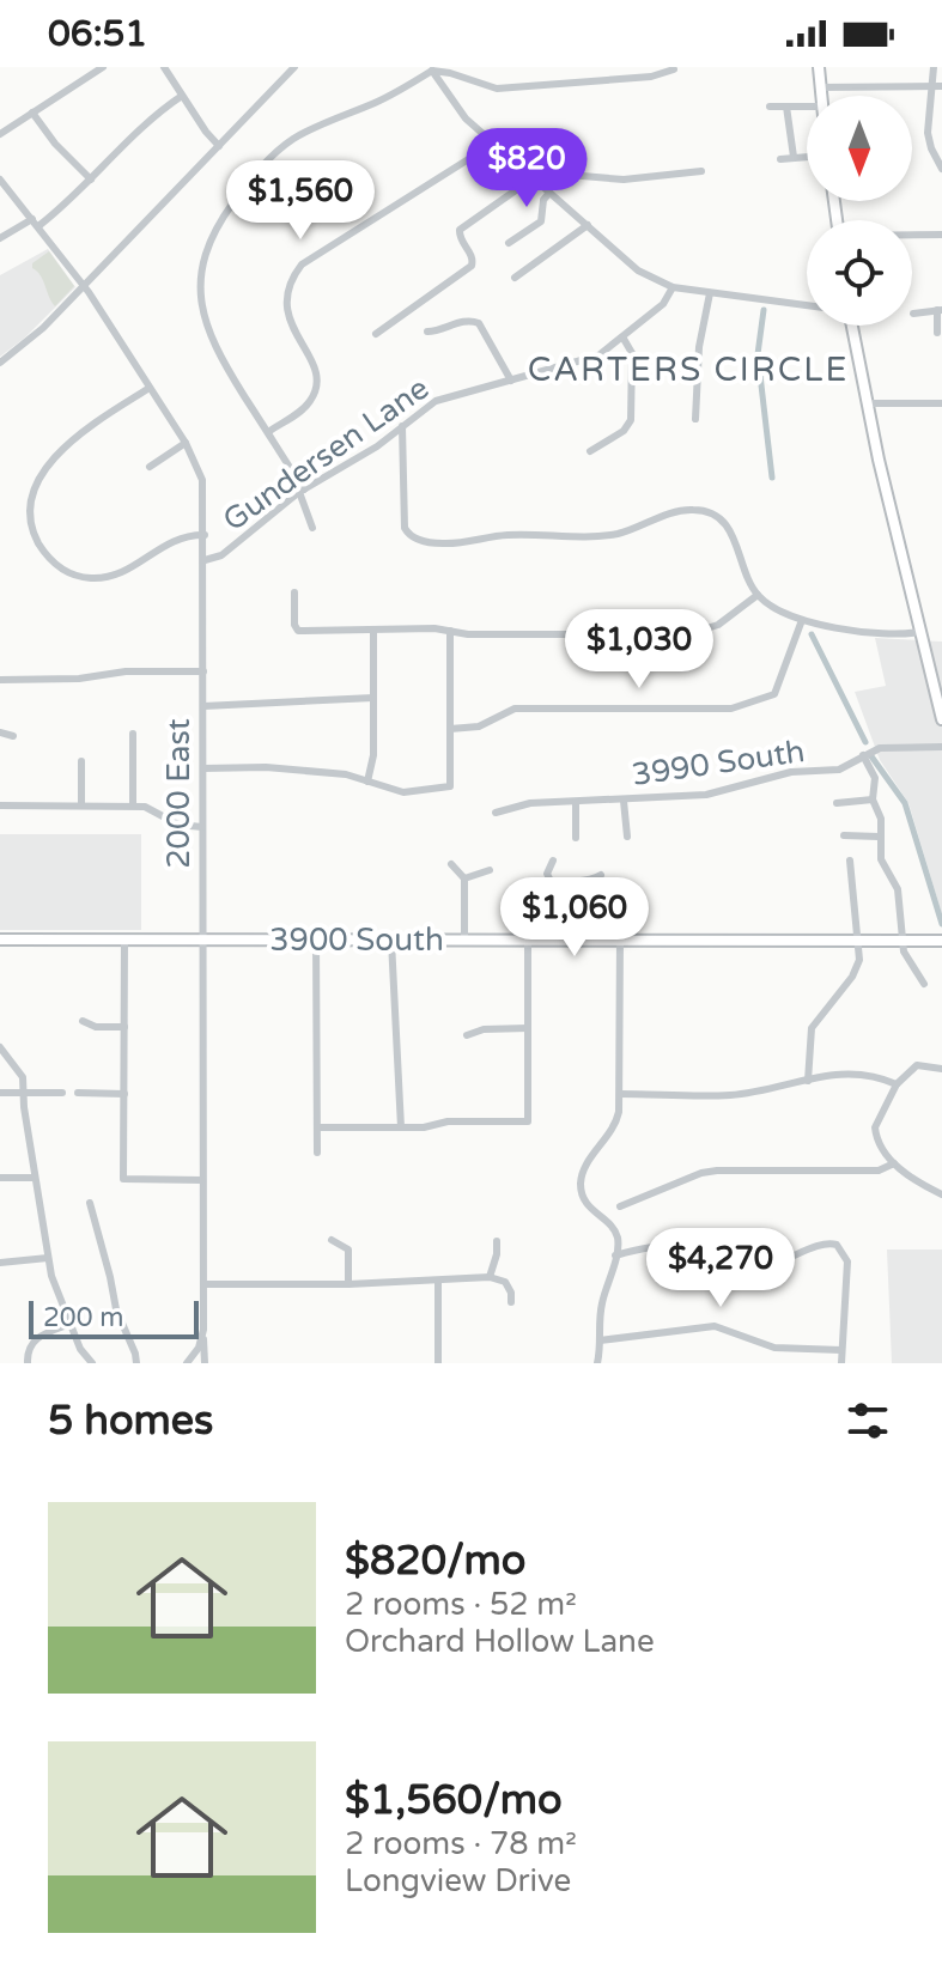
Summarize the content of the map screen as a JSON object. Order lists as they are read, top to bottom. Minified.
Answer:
{"streets":{"main road":["3900 South"],"street":["Gundersen Lane","3990 South","2000 East"]},"crossings":[["Gundersen Lane","2000 East"],["2000 East","3900 South"]],"districts":["CARTERS CIRCLE"],"scale_bar":"200 m","north":"bottom","page":{"status":"06:51","price":["$820","$1,560","$1,030","$1,060","$4,270"],"scale":"200 m","heading":"5 homes","list":[{"name":"$820/mo","note":"2 rooms · 52 m² · Orchard Hollow Lane"},{"name":"$1,560/mo","note":"2 rooms · 78 m² · Longview Drive"}]}}
